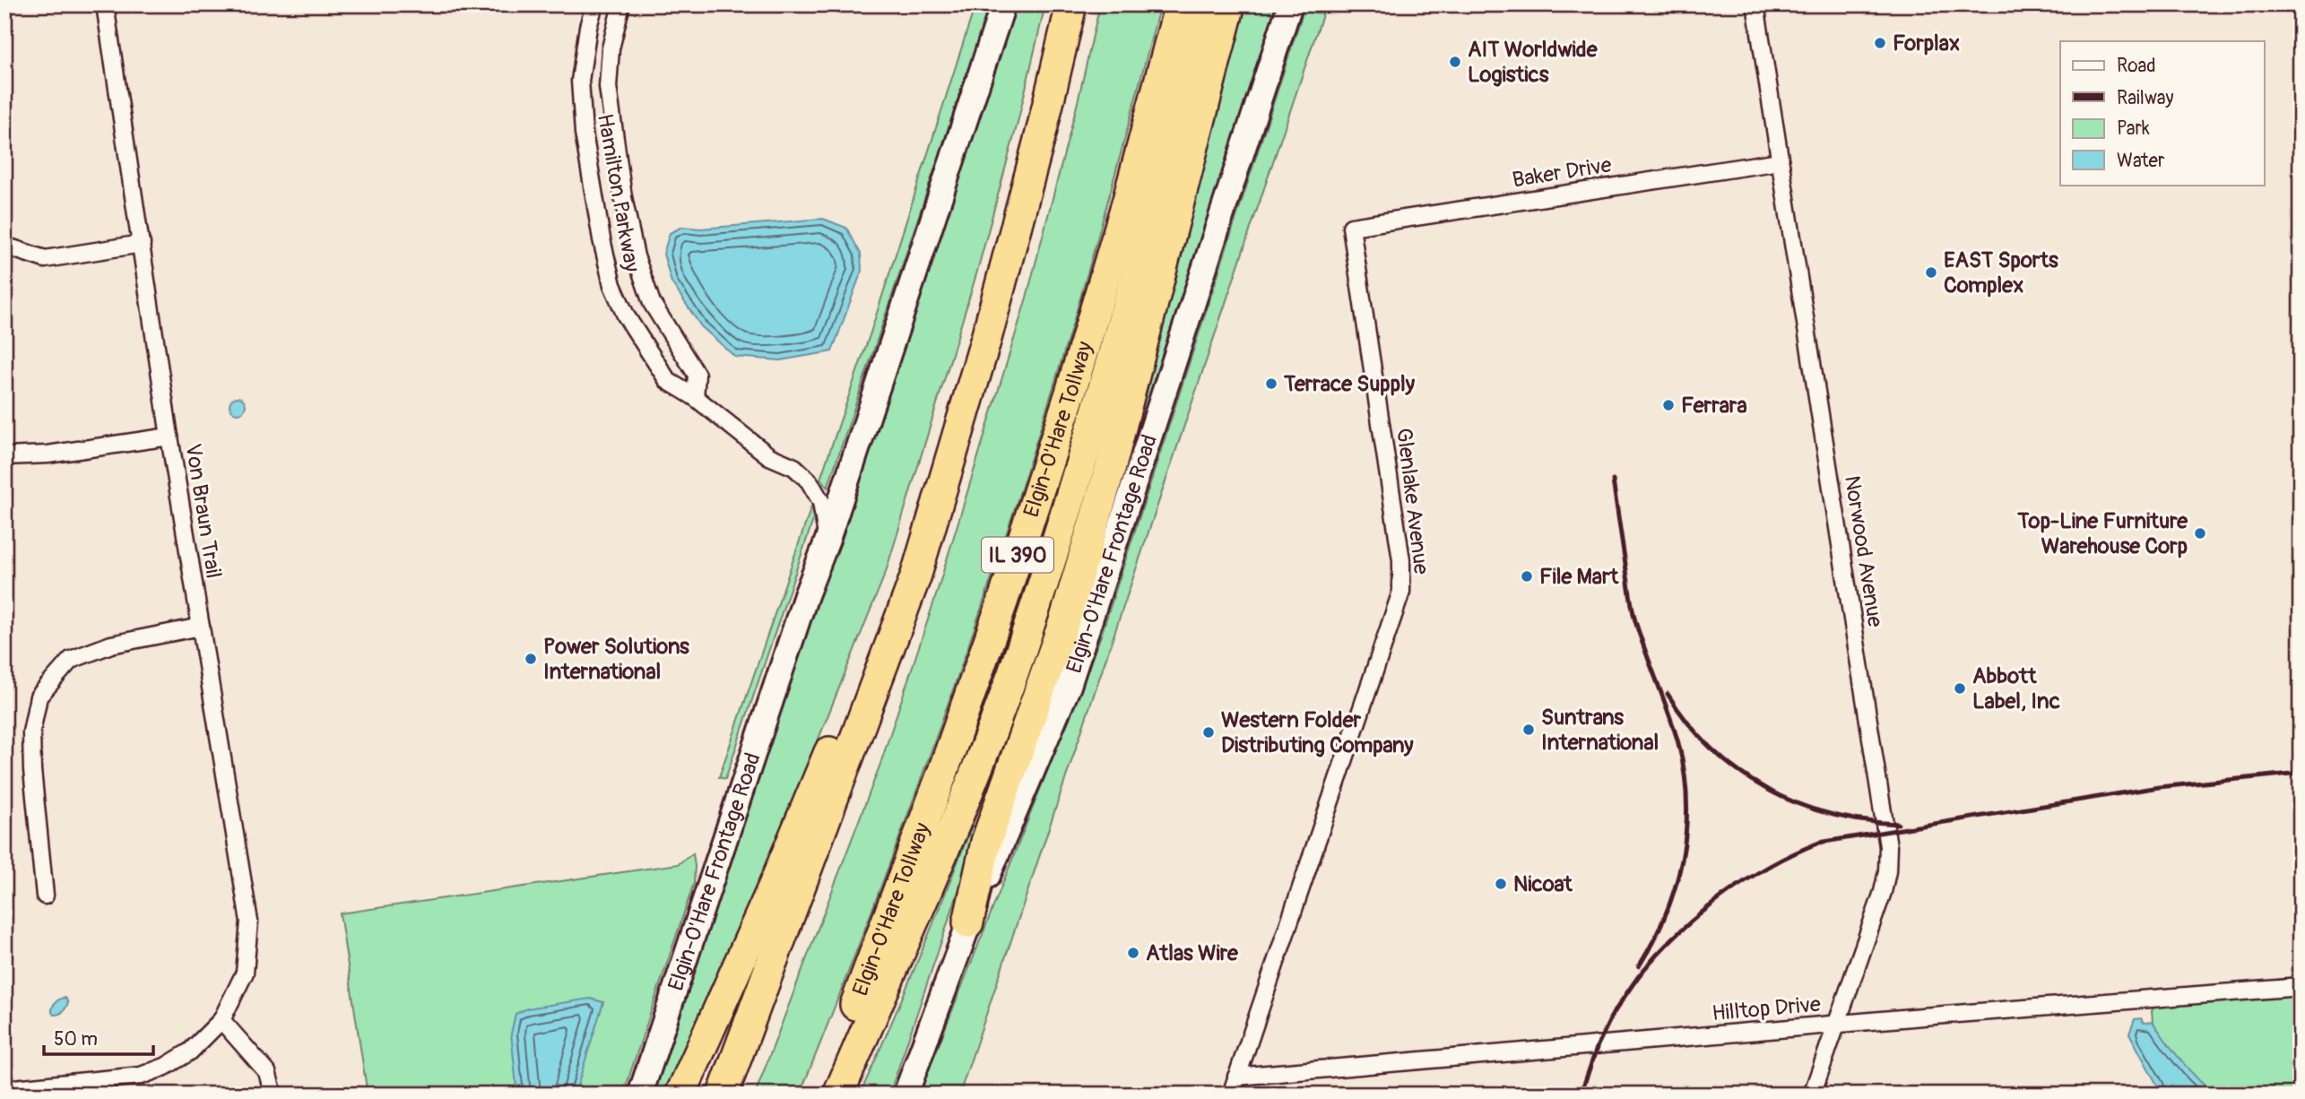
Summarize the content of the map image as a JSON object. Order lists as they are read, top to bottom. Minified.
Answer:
{"streets":{"highway":["Elgin-O'Hare Tollway","IL 390"],"main road":["Elgin-O'Hare Frontage Road"],"street":["Baker Drive","Hamilton Parkway","Glenlake Avenue","Von Braun Trail","Norwood Avenue","Hilltop Drive"]},"crossings":[["Baker Drive","Glenlake Avenue"],["Baker Drive","Norwood Avenue"],["Hamilton Parkway","Elgin-O'Hare Frontage Road"],["Glenlake Avenue","Hilltop Drive"],["Norwood Avenue","Hilltop Drive"]],"places":["Forplax","AIT Worldwide Logistics","EAST Sports Complex","Terrace Supply","Ferrara","Top-Line Furniture Warehouse Corp","File Mart","Power Solutions International","Abbott Label, Inc","Suntrans International","Western Folder Distributing Company","Nicoat","Atlas Wire"],"legend":["Road","Railway","Park","Water"],"scale_bar":"50 m"}
